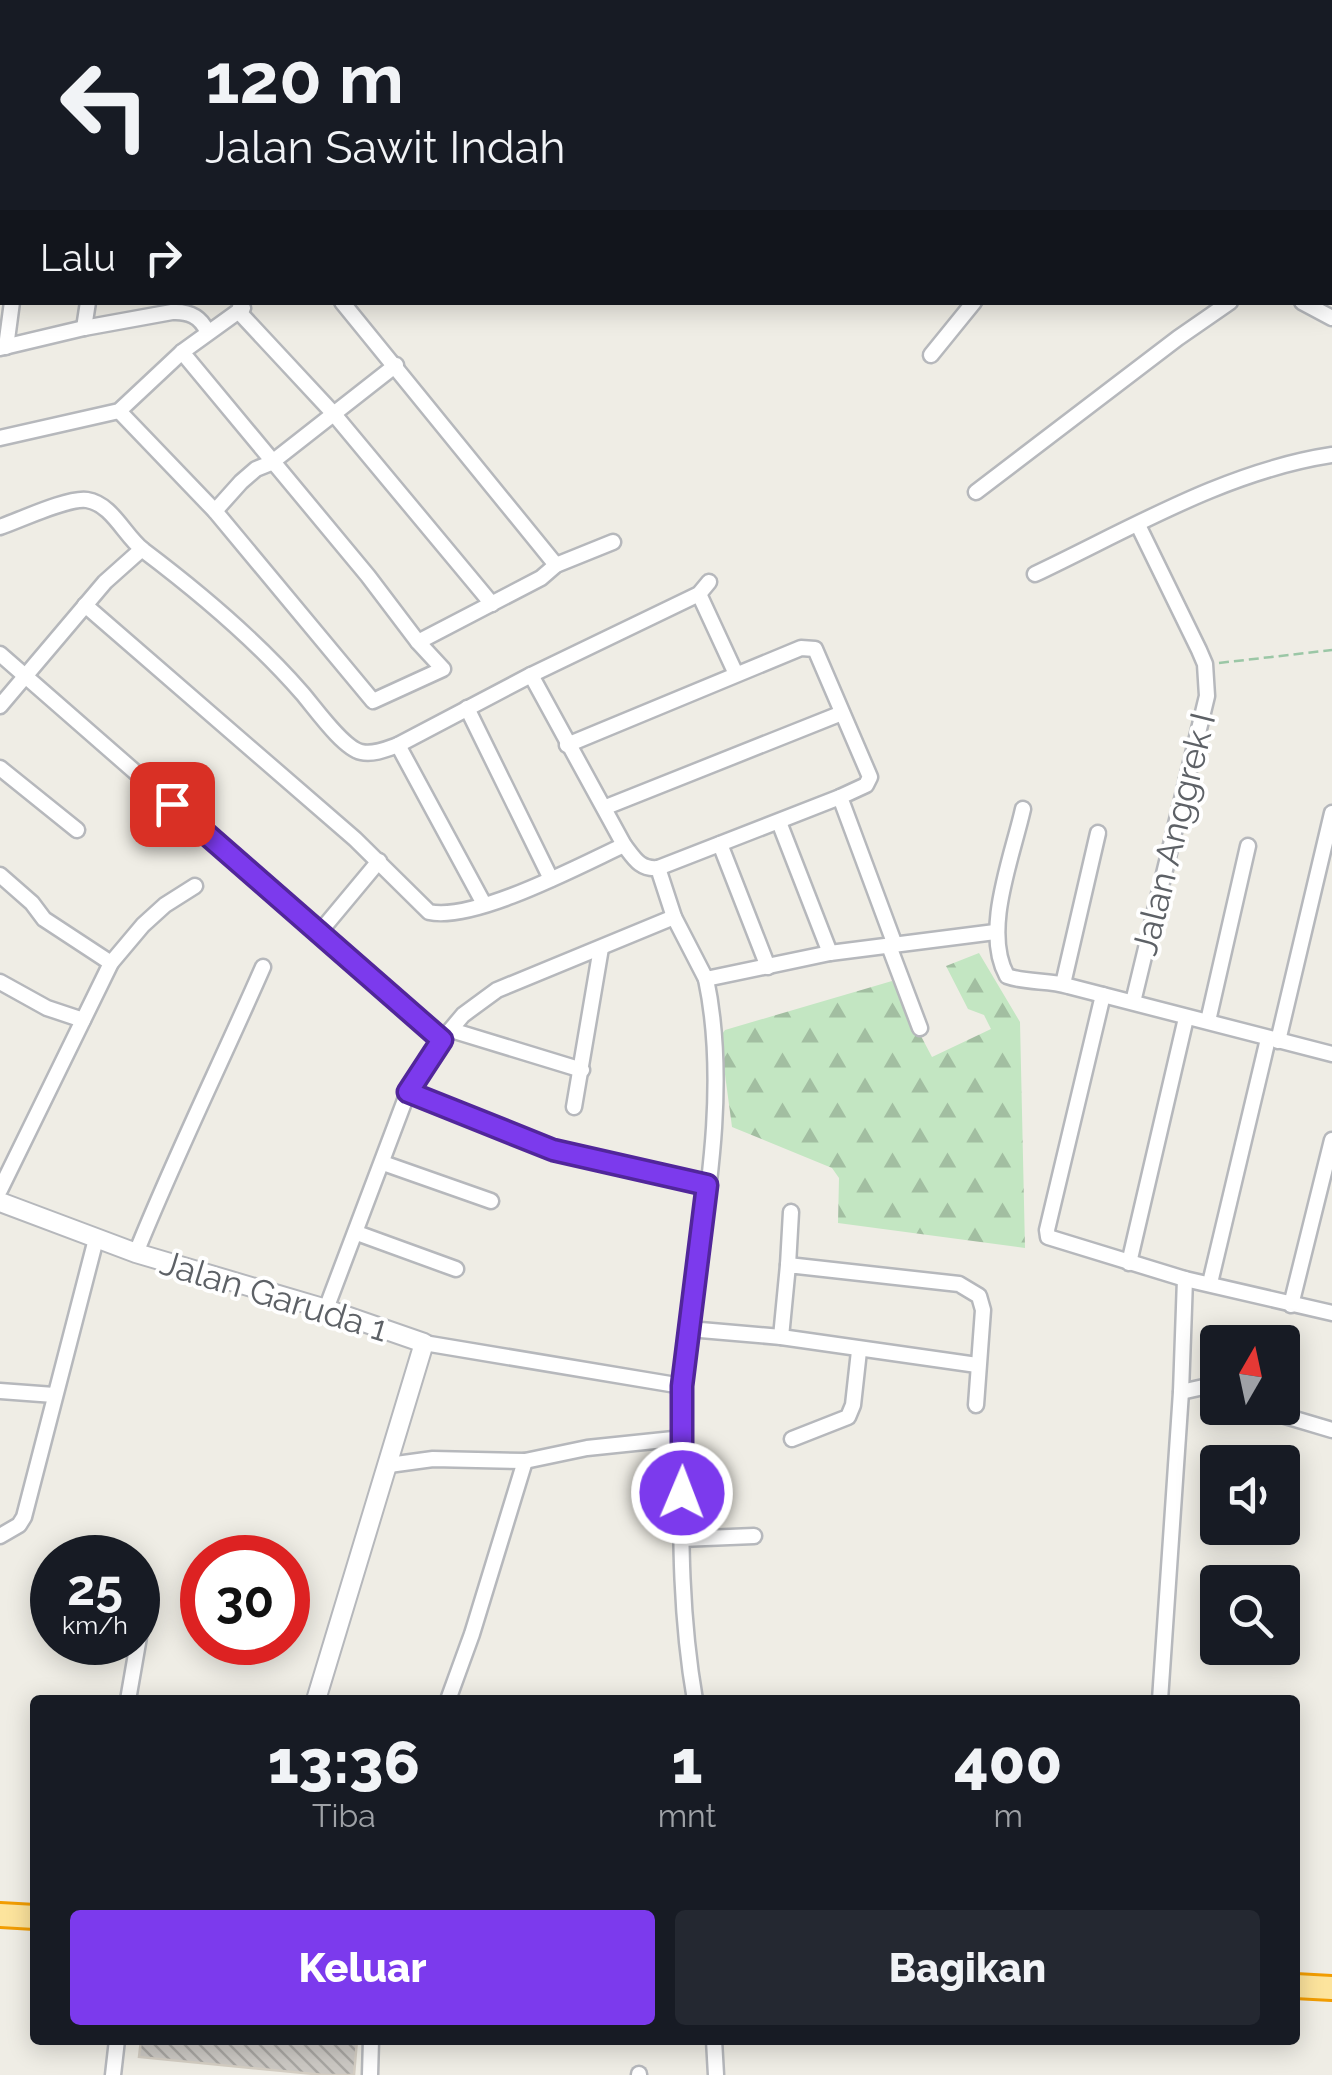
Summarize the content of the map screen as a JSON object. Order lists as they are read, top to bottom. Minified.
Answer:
{"streets":{"street":["Jalan Anggrek I","Jalan Garuda 1"]},"north":"top","page":{"turn":["120 m","Jalan Sawit Indah"],"then":"Lalu","speed":"25 km/h","limit":"30","eta":["13:36","Tiba","1","mnt","400","m"],"buttons":["Keluar","Bagikan"]}}
